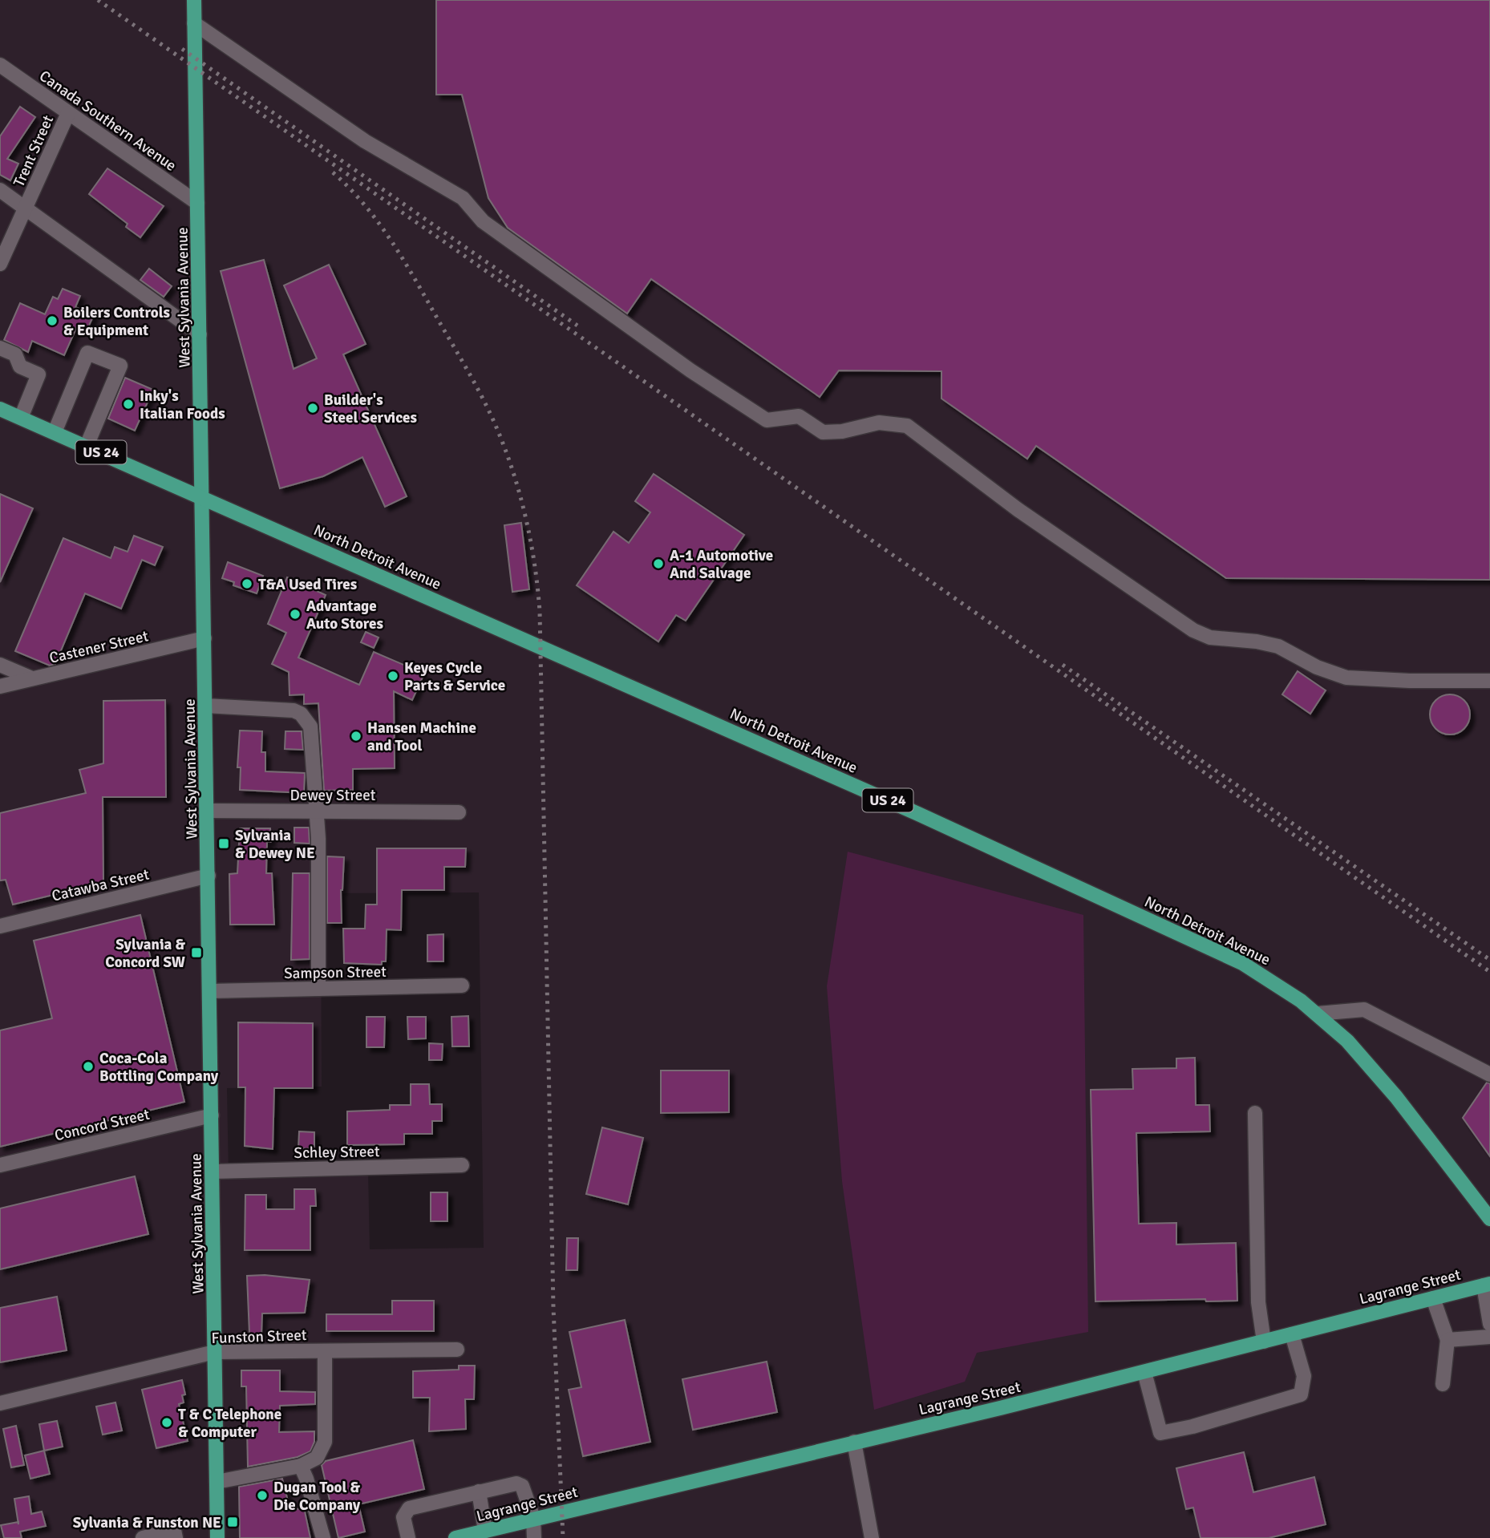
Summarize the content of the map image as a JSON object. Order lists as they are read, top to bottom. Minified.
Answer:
{"streets":{"main road":["West Sylvania Avenue","US 24","North Detroit Avenue","Lagrange Street"],"street":["Canada Southern Avenue","Trent Street","Castener Street","Dewey Street","Catawba Street","Sampson Street","Concord Street","Schley Street","Funston Street"]},"crossings":[["Canada Southern Avenue","Trent Street"],["Canada Southern Avenue","West Sylvania Avenue"],["West Sylvania Avenue","North Detroit Avenue"],["West Sylvania Avenue","Castener Street"],["West Sylvania Avenue","Dewey Street"],["West Sylvania Avenue","Catawba Street"],["West Sylvania Avenue","Sampson Street"],["West Sylvania Avenue","Concord Street"],["West Sylvania Avenue","Schley Street"],["West Sylvania Avenue","Funston Street"]],"places":{"other":["Boilers Controls & Equipment","Inky's Italian Foods","Builder's Steel Services","A-1 Automotive And Salvage","T&A Used Tires","Advantage Auto Stores","Keyes Cycle Parts & Service","Hansen Machine and Tool","Coca-Cola Bottling Company","T & C Telephone & Computer","Dugan Tool & Die Company"],"transit":["Sylvania & Dewey NE","Sylvania & Concord SW","Sylvania & Funston NE"]}}
